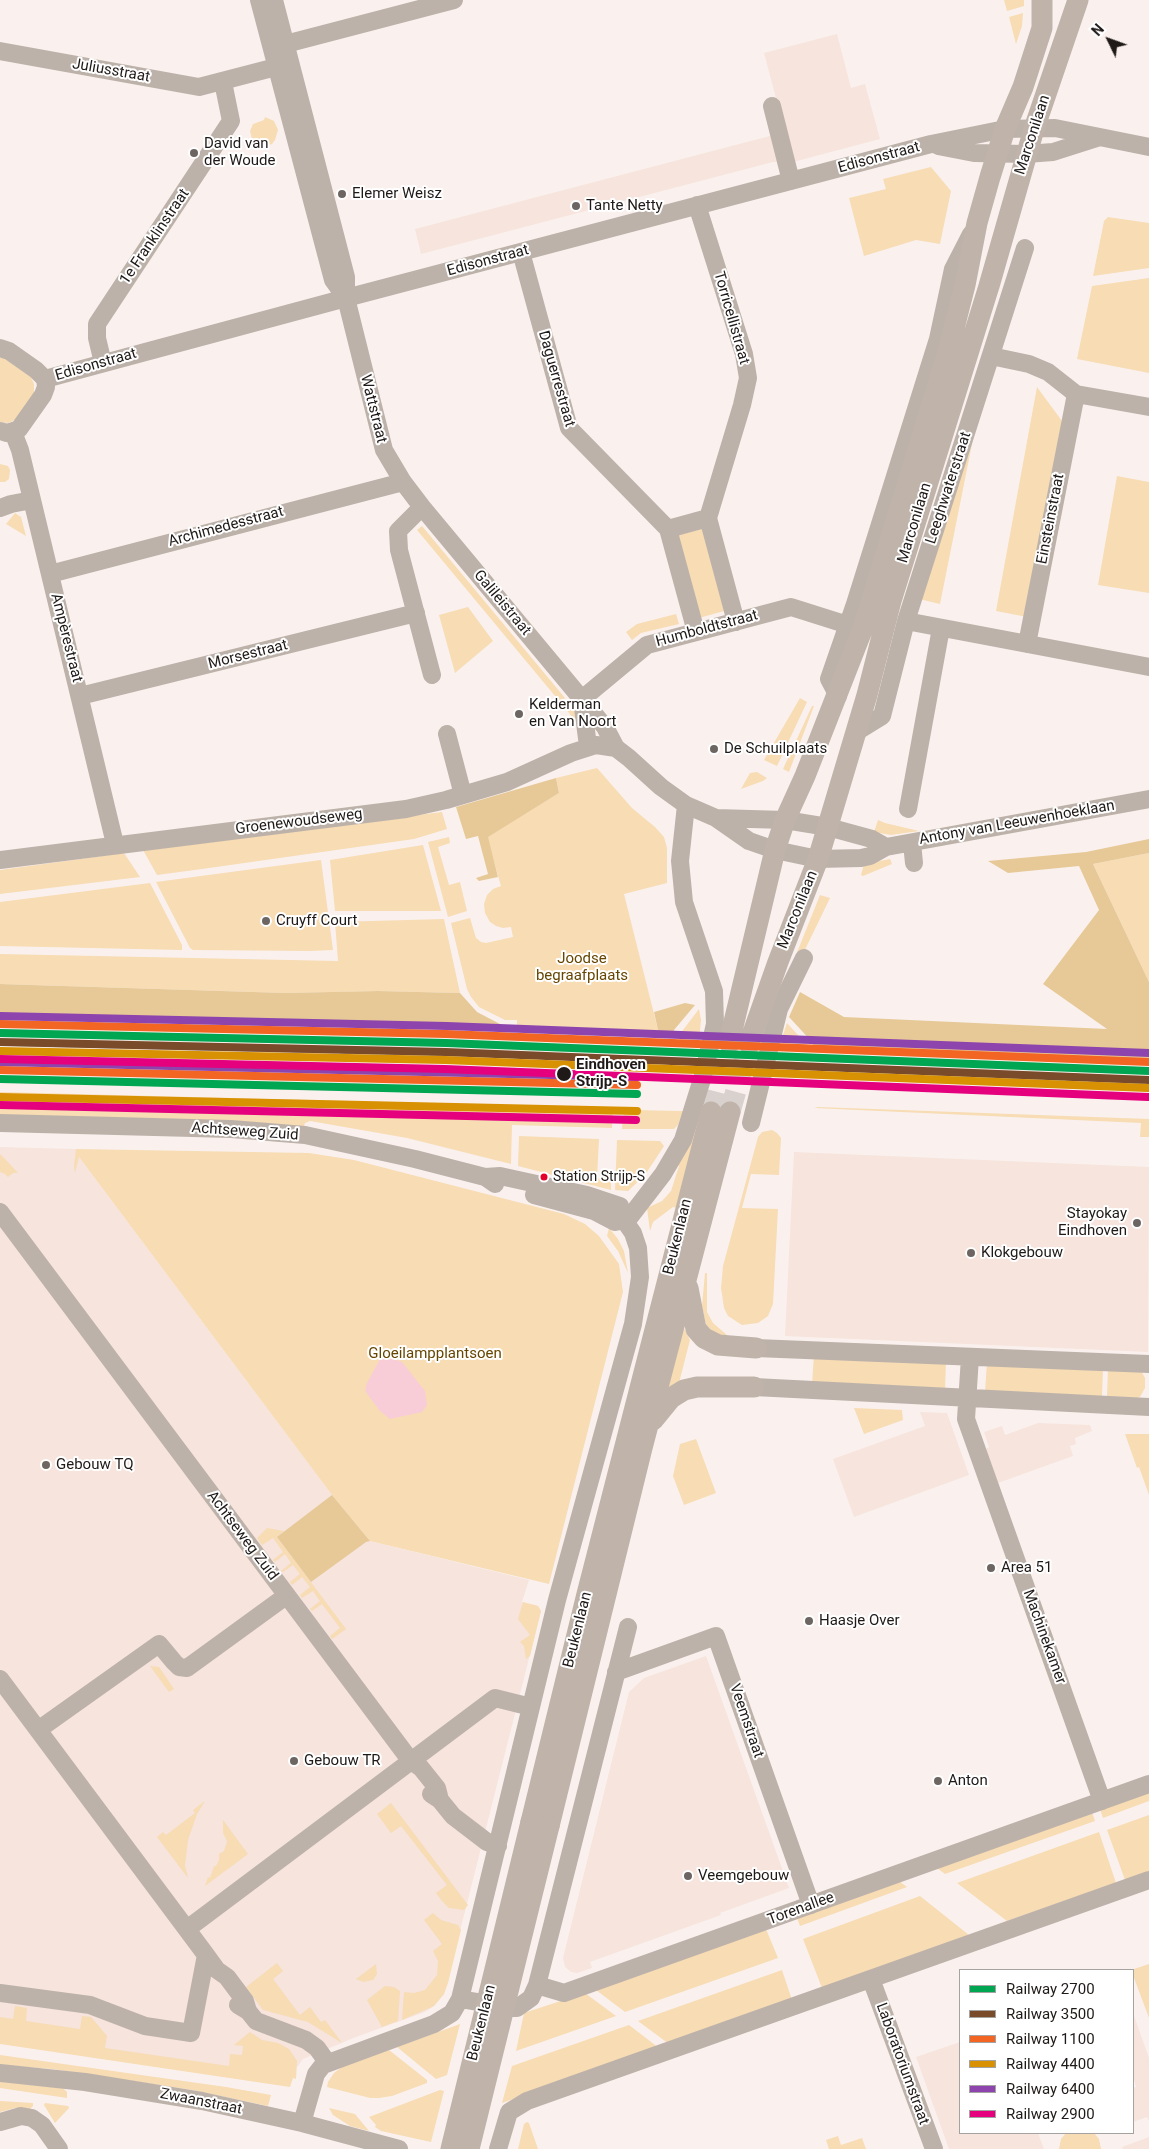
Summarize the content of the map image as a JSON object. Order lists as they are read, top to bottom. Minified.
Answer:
{"streets":{"main road":["Marconilaan","Beukenlaan"],"street":["Juliusstraat","Edisonstraat","1e Franklinstraat","Torricellistraat","Daguerrestraat","Wattstraat","Leeghwaterstraat","Einsteinstraat","Archimedesstraat","Galileistraat","Humboldtstraat","Ampèrestraat","Morsestraat","Groenewoudseweg","Antony van Leeuwenhoeklaan","Achtseweg Zuid","Machinekamer","Veemstraat","Torenallee","Laboratoriumstraat","Zwaanstraat"]},"crossings":[["Juliusstraat","1e Franklinstraat"],["Juliusstraat","Wattstraat"],["Marconilaan","Edisonstraat"],["Marconilaan","Leeghwaterstraat"],["Marconilaan","Galileistraat"],["Marconilaan","Humboldtstraat"],["Marconilaan","Antony van Leeuwenhoeklaan"],["Edisonstraat","1e Franklinstraat"],["Edisonstraat","Torricellistraat"],["Edisonstraat","Daguerrestraat"],["Edisonstraat","Wattstraat"],["Wattstraat","Archimedesstraat"],["Wattstraat","Galileistraat"],["Archimedesstraat","Ampèrestraat"],["Galileistraat","Humboldtstraat"],["Galileistraat","Antony van Leeuwenhoeklaan"],["Ampèrestraat","Morsestraat"],["Ampèrestraat","Groenewoudseweg"],["Achtseweg Zuid","Beukenlaan"],["Machinekamer","Torenallee"],["Veemstraat","Torenallee"]],"parks":["Joodse begraafplaats","Gloeilampplantsoen"],"places":["David van der Woude","Elemer Weisz","Tante Netty","Kelderman en Van Noort","De Schuilplaats","Cruyff Court","Eindhoven Strijp-S","Station Strijp-S","Stayokay Eindhoven","Klokgebouw","Gebouw TQ","Area 51","Haasje Over","Gebouw TR","Anton","Veemgebouw"],"lines":["rail line 6400","rail line 1100","rail line 2700","rail line 3500","rail line 4400","rail line 2900"],"legend":["Railway 2700","Railway 3500","Railway 1100","Railway 4400","Railway 6400","Railway 2900"],"north":"top left"}
